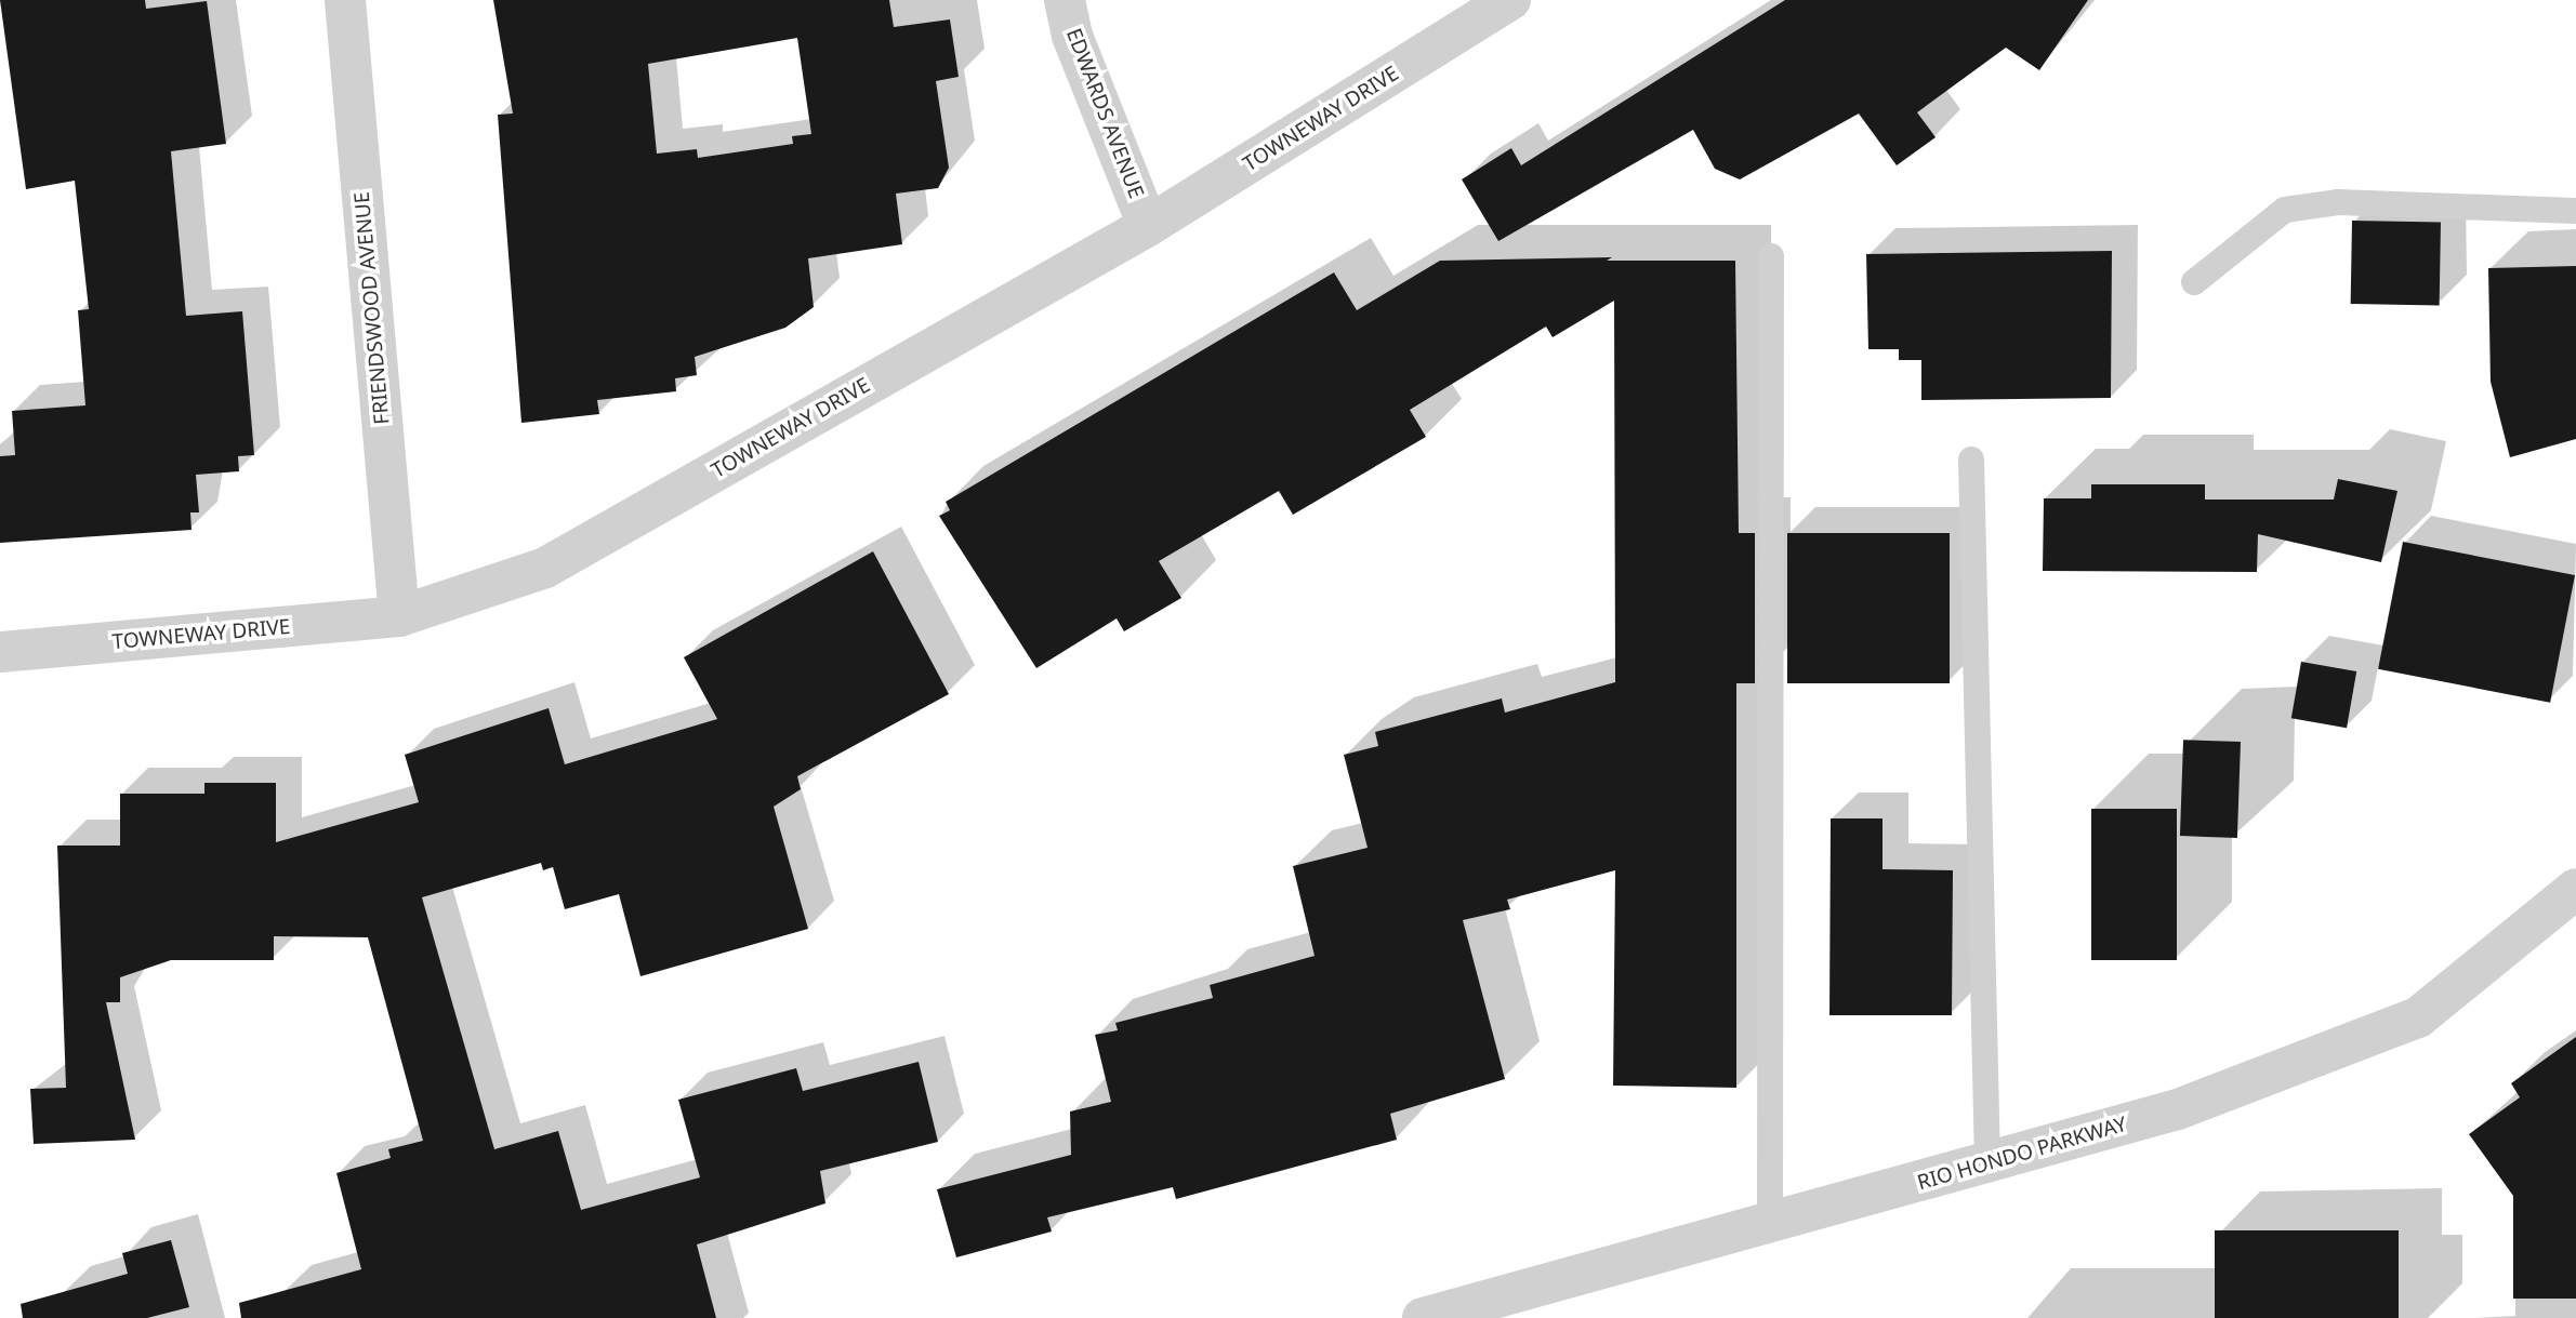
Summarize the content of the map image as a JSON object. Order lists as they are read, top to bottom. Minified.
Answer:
{"streets":{"street":["EDWARDS AVENUE","TOWNEWAY DRIVE","FRIENDSWOOD AVENUE","RIO HONDO PARKWAY"]},"crossings":[["EDWARDS AVENUE","TOWNEWAY DRIVE"],["TOWNEWAY DRIVE","FRIENDSWOOD AVENUE"]]}
